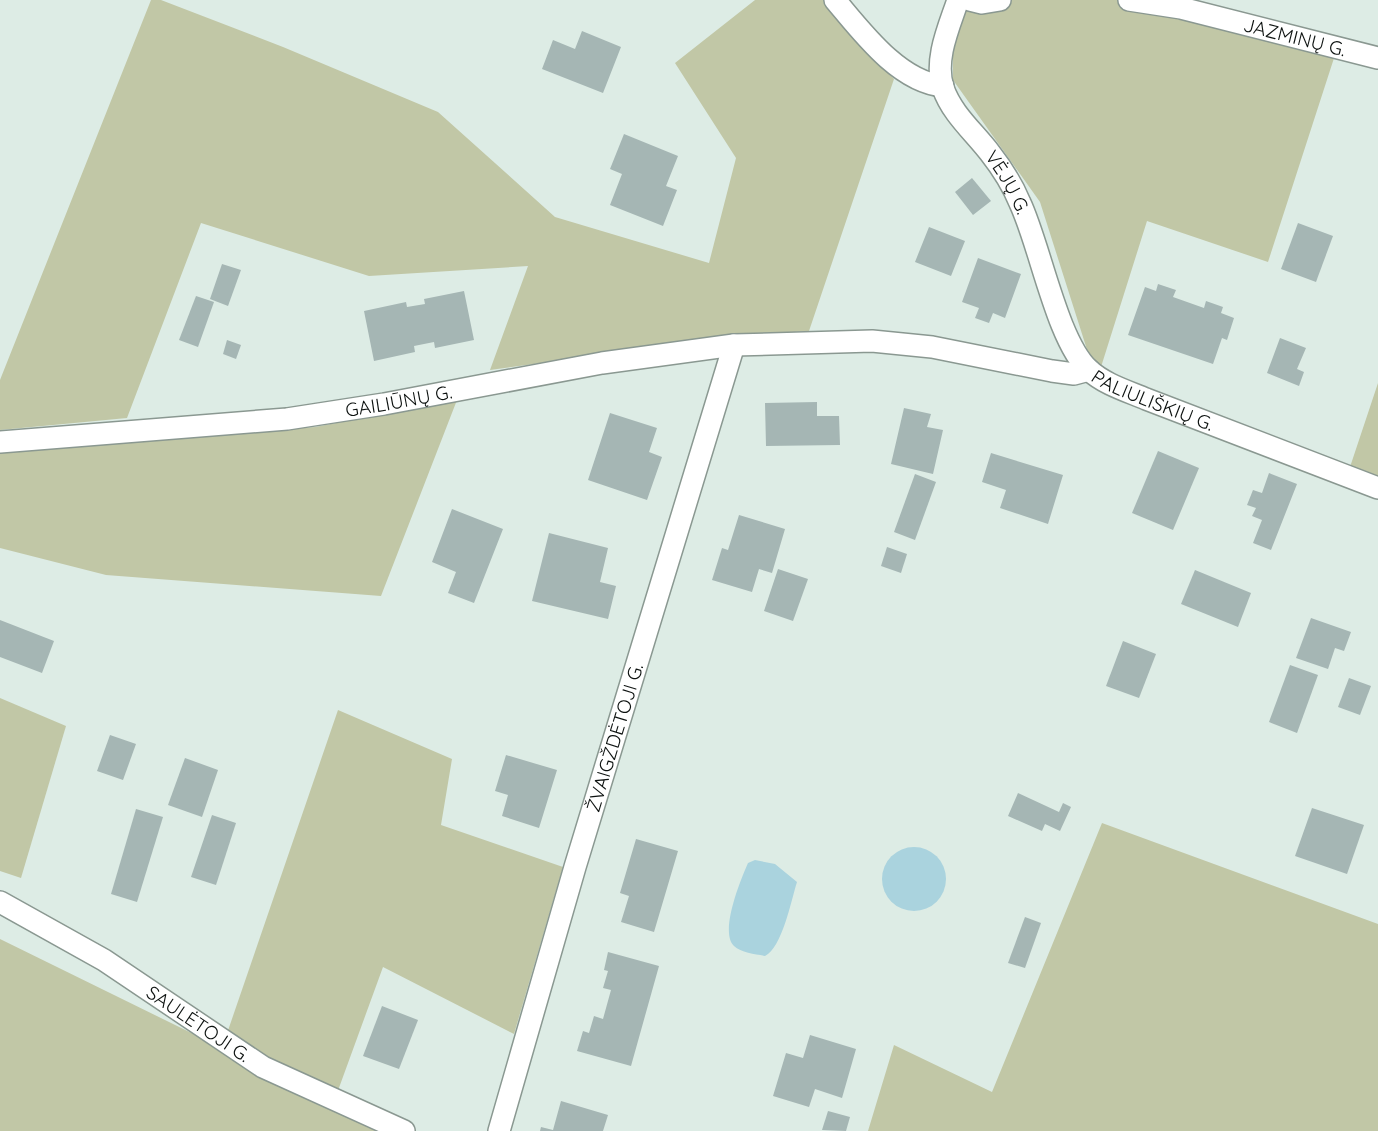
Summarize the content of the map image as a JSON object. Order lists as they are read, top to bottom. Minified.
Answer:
{"streets":{"street":["JAZMINŲ G.","VĖJŲ G.","PALIULIŠKIŲ G.","GAILIŪNŲ G.","ŽVAIGŽDĖTOJI G.","SAULĖTOJI G."]},"crossings":[["VĖJŲ G.","PALIULIŠKIŲ G."],["PALIULIŠKIŲ G.","GAILIŪNŲ G."],["GAILIŪNŲ G.","ŽVAIGŽDĖTOJI G."]]}
